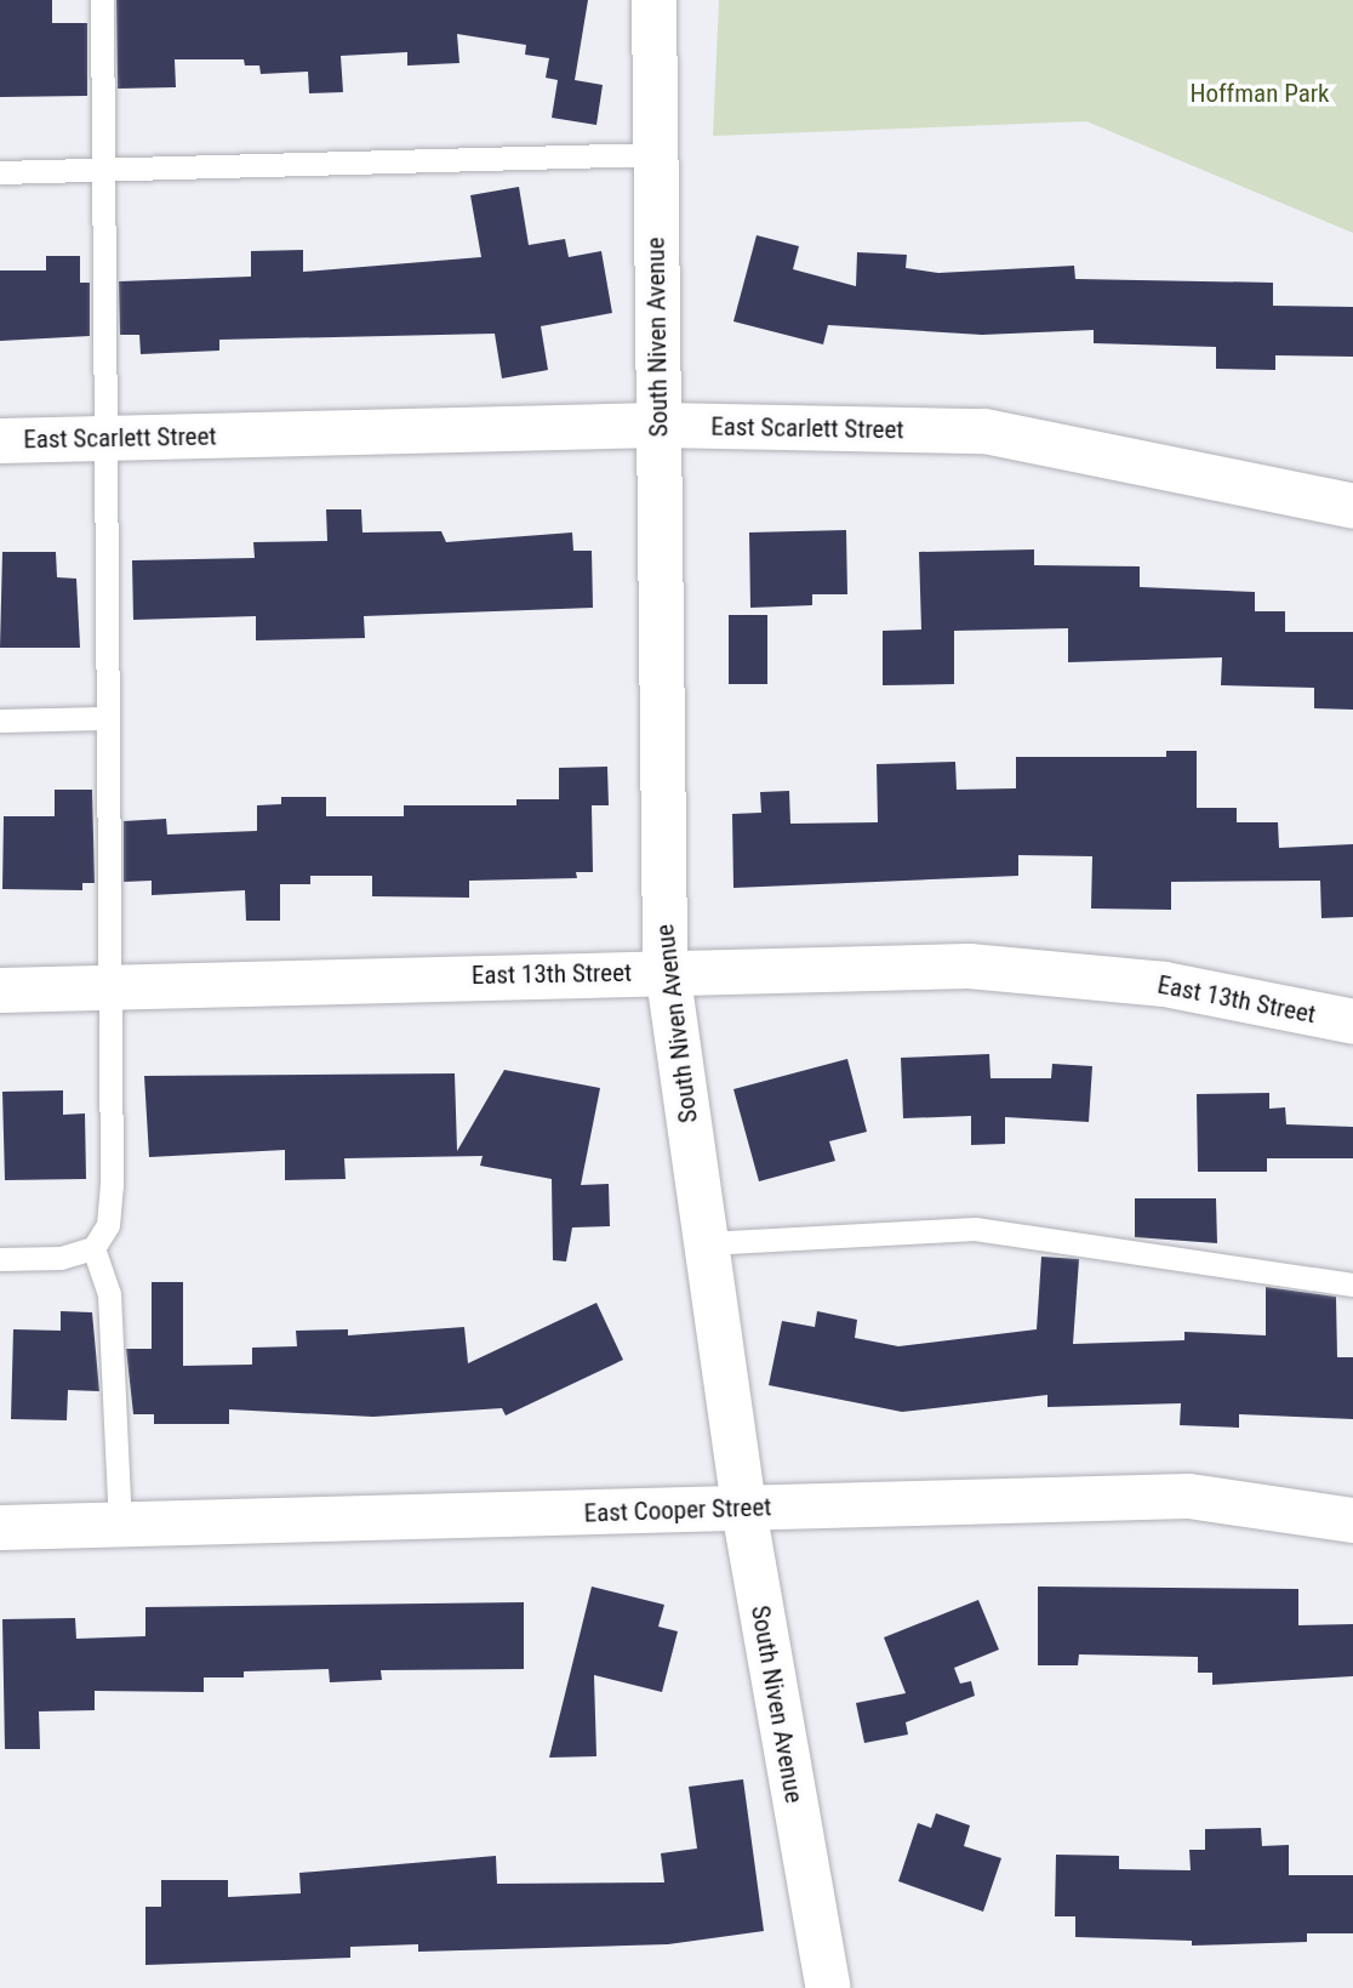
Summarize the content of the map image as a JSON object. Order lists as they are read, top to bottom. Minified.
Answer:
{"streets":{"street":["South Niven Avenue","East Scarlett Street","East 13th Street","East Cooper Street"]},"crossings":[["South Niven Avenue","East Scarlett Street"],["South Niven Avenue","East 13th Street"],["South Niven Avenue","East Cooper Street"]],"parks":["Hoffman Park"]}
